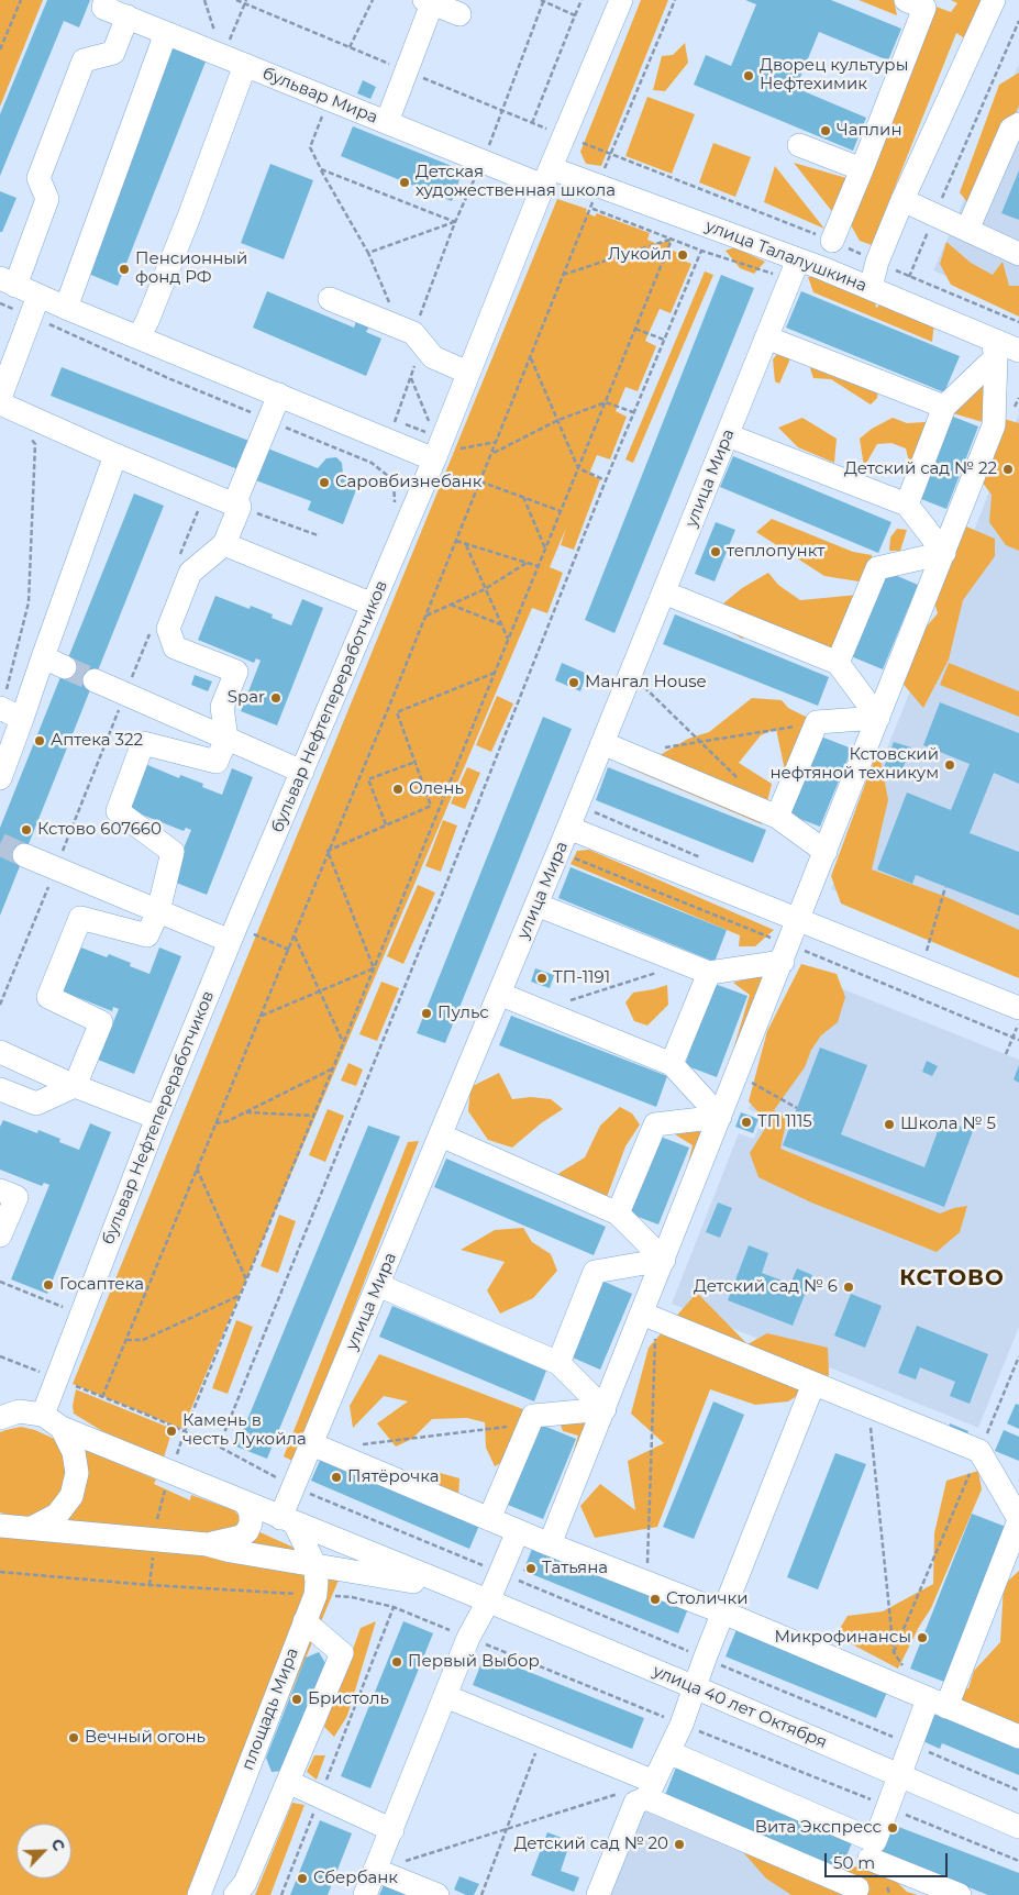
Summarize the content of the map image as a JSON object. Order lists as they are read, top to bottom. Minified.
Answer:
{"streets":{"street":["бульвар Мира","улица Талалушкина","улица Мира","бульвар Нефтепереработчиков","улица 40 лет Октября","площадь Мира"]},"crossings":[["бульвар Мира","улица Талалушкина"],["бульвар Мира","бульвар Нефтепереработчиков"],["улица Талалушкина","улица Мира"],["улица Талалушкина","бульвар Нефтепереработчиков"],["улица Мира","площадь Мира"]],"districts":["КСТОВО"],"places":["Дворец культуры Нефтехимик","Чаплин","Детская художественная школа","Лукойл","Пенсионный фонд РФ","Детский сад № 22","Саровбизнебанк","теплопункт","Мангал House","Spar","Аптека 322","Кстовский нефтяной техникум","Олень","Кстово 607660","ТП-1191","Пульс","ТП 1115","Школа № 5","Госаптека","Детский сад № 6","Камень в честь Лукойла","Пятёрочка","Татьяна","Столички","Микрофинансы","Первый Выбор","Бристоль","Вечный огонь","Вита Экспресс","Детский сад № 20","Сбербанк"],"scale_bar":"50 m","north":"top right"}
